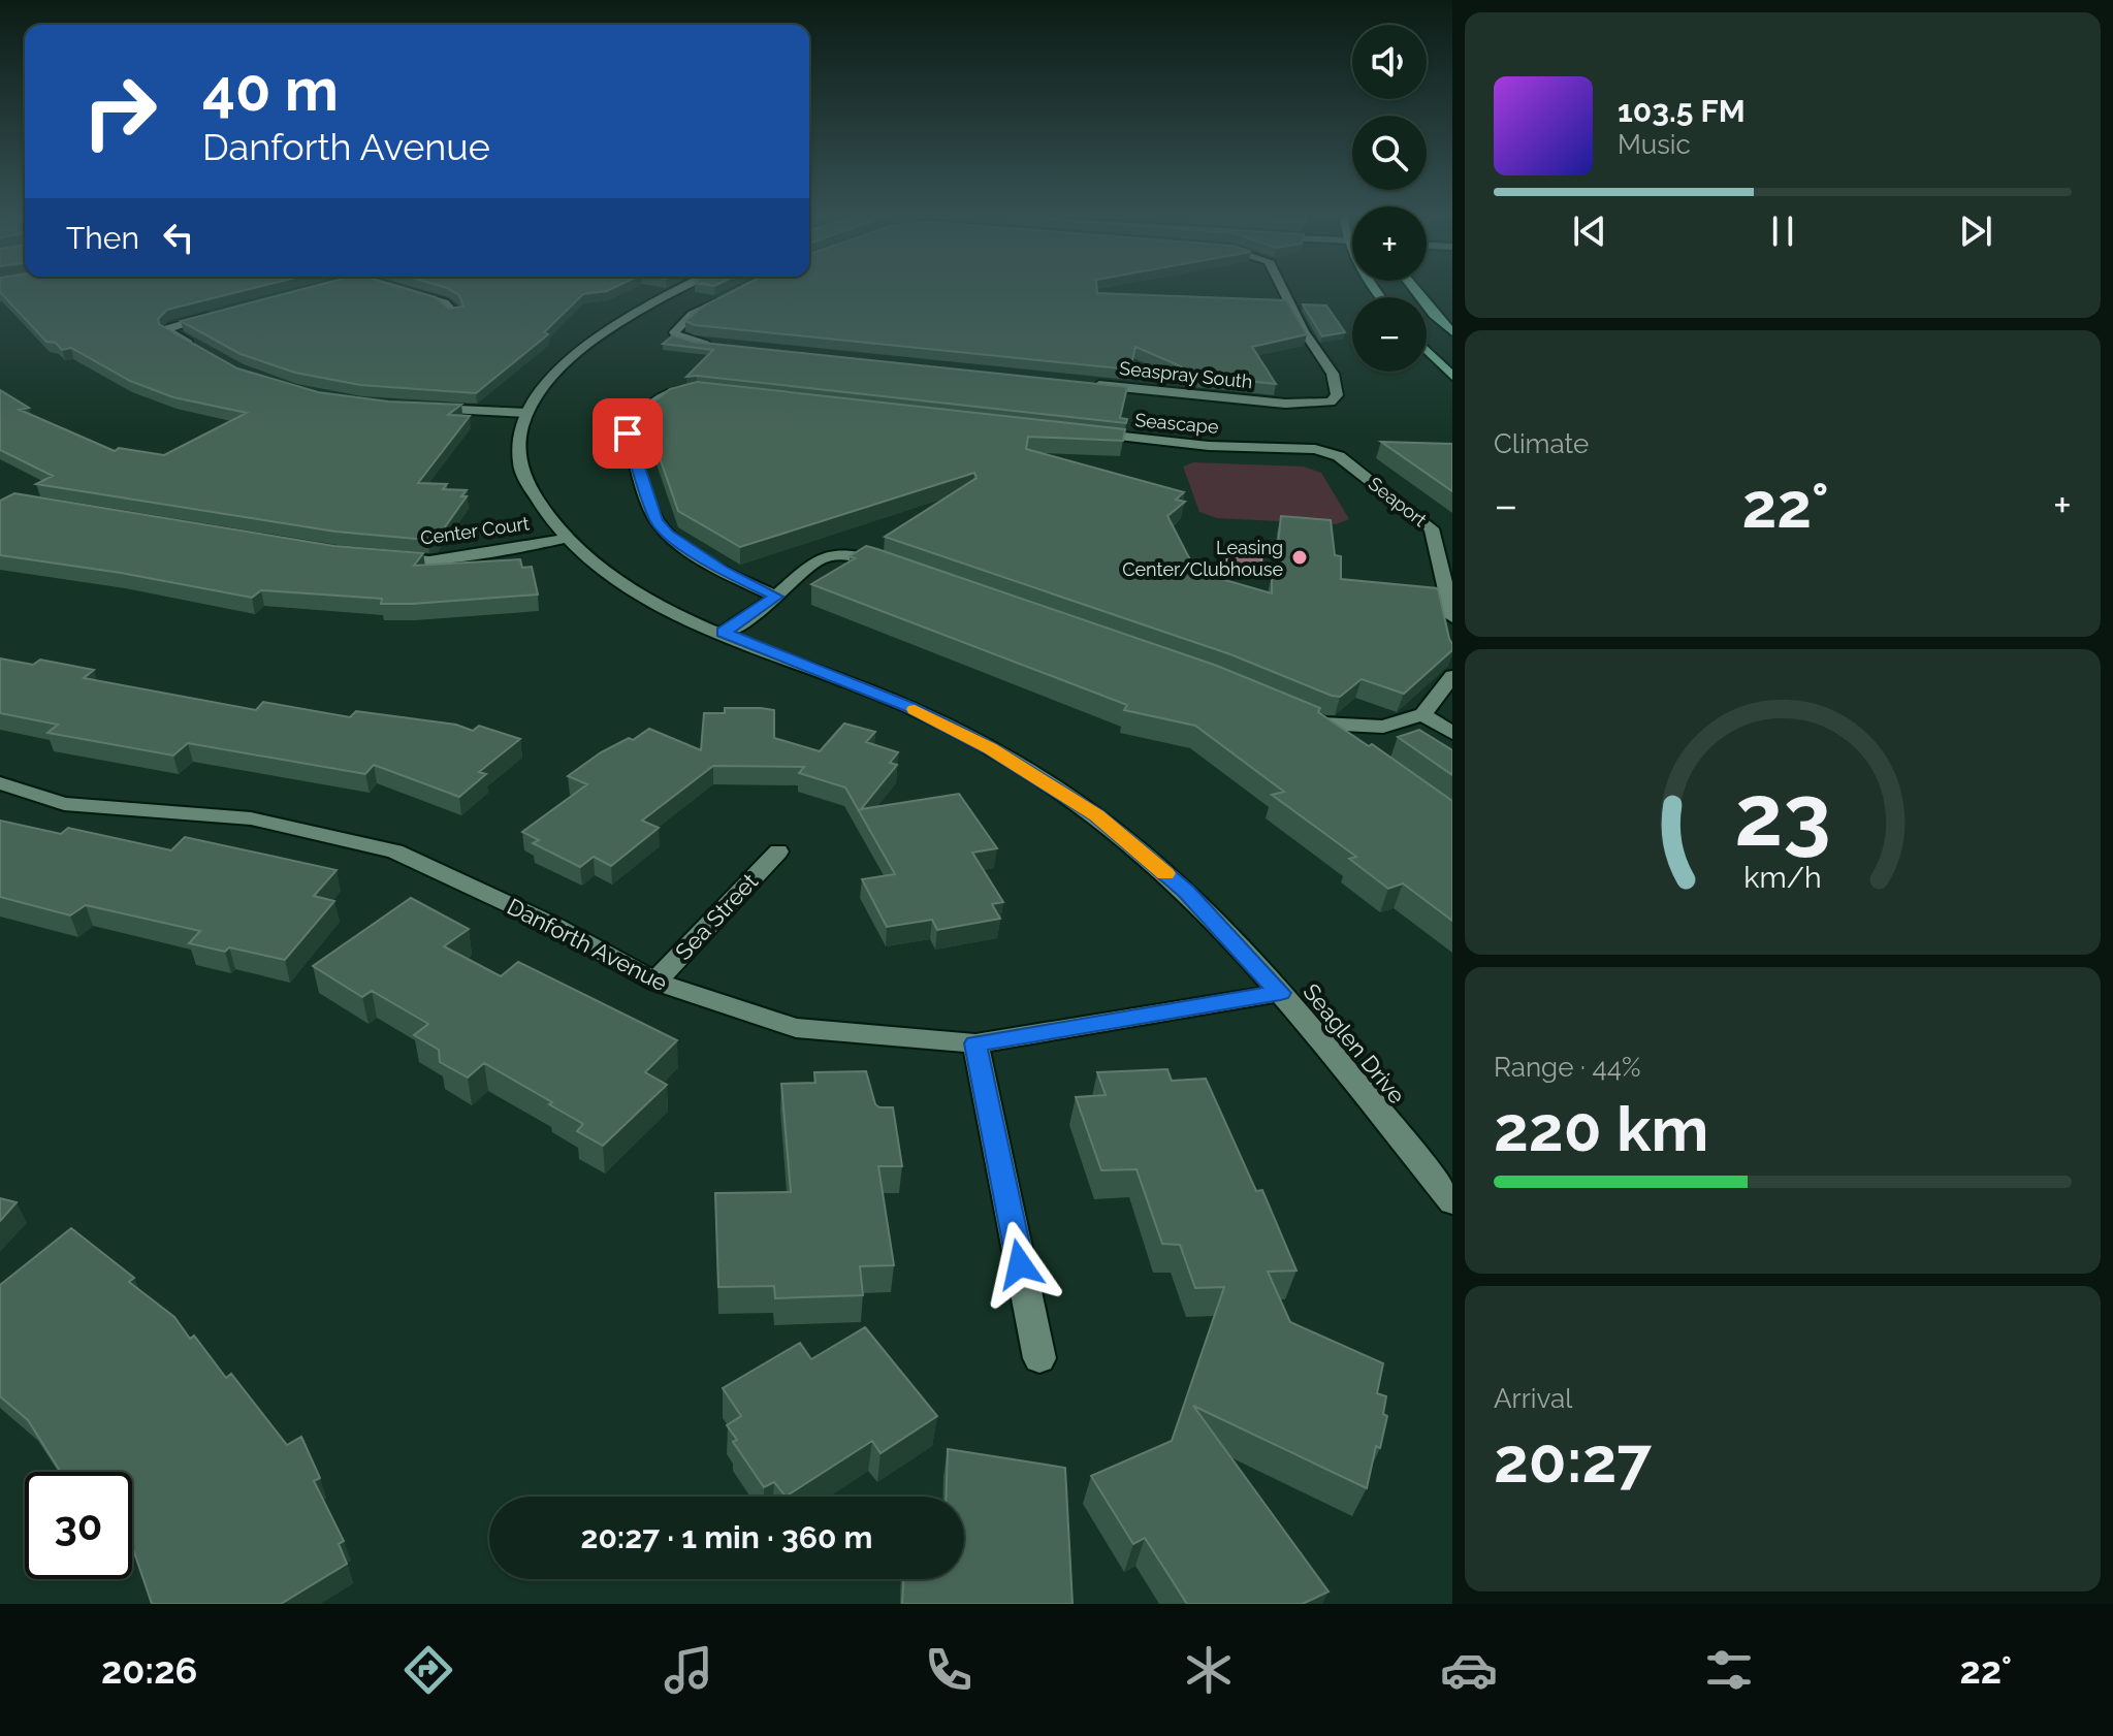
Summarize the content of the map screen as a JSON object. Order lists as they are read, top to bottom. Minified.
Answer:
{"streets":{"street":["Seaspray South","Seascape","Seaport","Center Court","Sea Street","Danforth Avenue","Seaglen Drive"]},"crossings":[["Seascape","Seaport"],["Center Court","Seaglen Drive"],["Sea Street","Danforth Avenue"],["Danforth Avenue","Seaglen Drive"]],"places":["Leasing Center/Clubhouse"],"page":{"map_buttons":["+","−"],"turn":["40 m","Danforth Avenue"],"song":["103.5 FM","Music"],"then":"Then","tile":["Climate",["Range · 44%","220 km"],["Arrival","20:27"]],"heat":["−","22°","+"],"limit":"30","trip":"20:27 · 1 min · 360 m","tabs":["20:26","22°"],"gauge":["23","km/h"]}}
